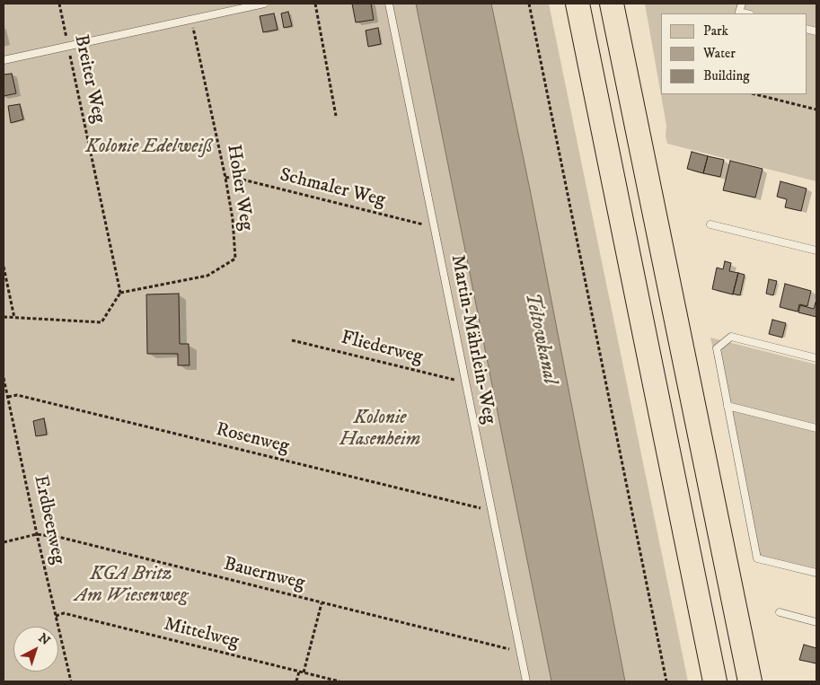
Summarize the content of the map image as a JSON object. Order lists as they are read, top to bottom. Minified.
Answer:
{"streets":{"lane":["Martin-Mährlein-Weg"],"path":["Breiter Weg","Hoher Weg","Schmaler Weg","Fliederweg","Rosenweg","Erdbeerweg","Bauernweg","Mittelweg"]},"crossings":[["Breiter Weg","Hoher Weg"],["Hoher Weg","Schmaler Weg"],["Schmaler Weg","Martin-Mährlein-Weg"],["Martin-Mährlein-Weg","Fliederweg"],["Martin-Mährlein-Weg","Rosenweg"],["Martin-Mährlein-Weg","Bauernweg"],["Rosenweg","Erdbeerweg"],["Erdbeerweg","Bauernweg"],["Erdbeerweg","Mittelweg"]],"water":["Teltowkanal"],"parks":["Kolonie Edelweiß","Kolonie Hasenheim","KGA Britz Am Wiesenweg"],"legend":["Park","Water","Building"],"north":"top right"}
